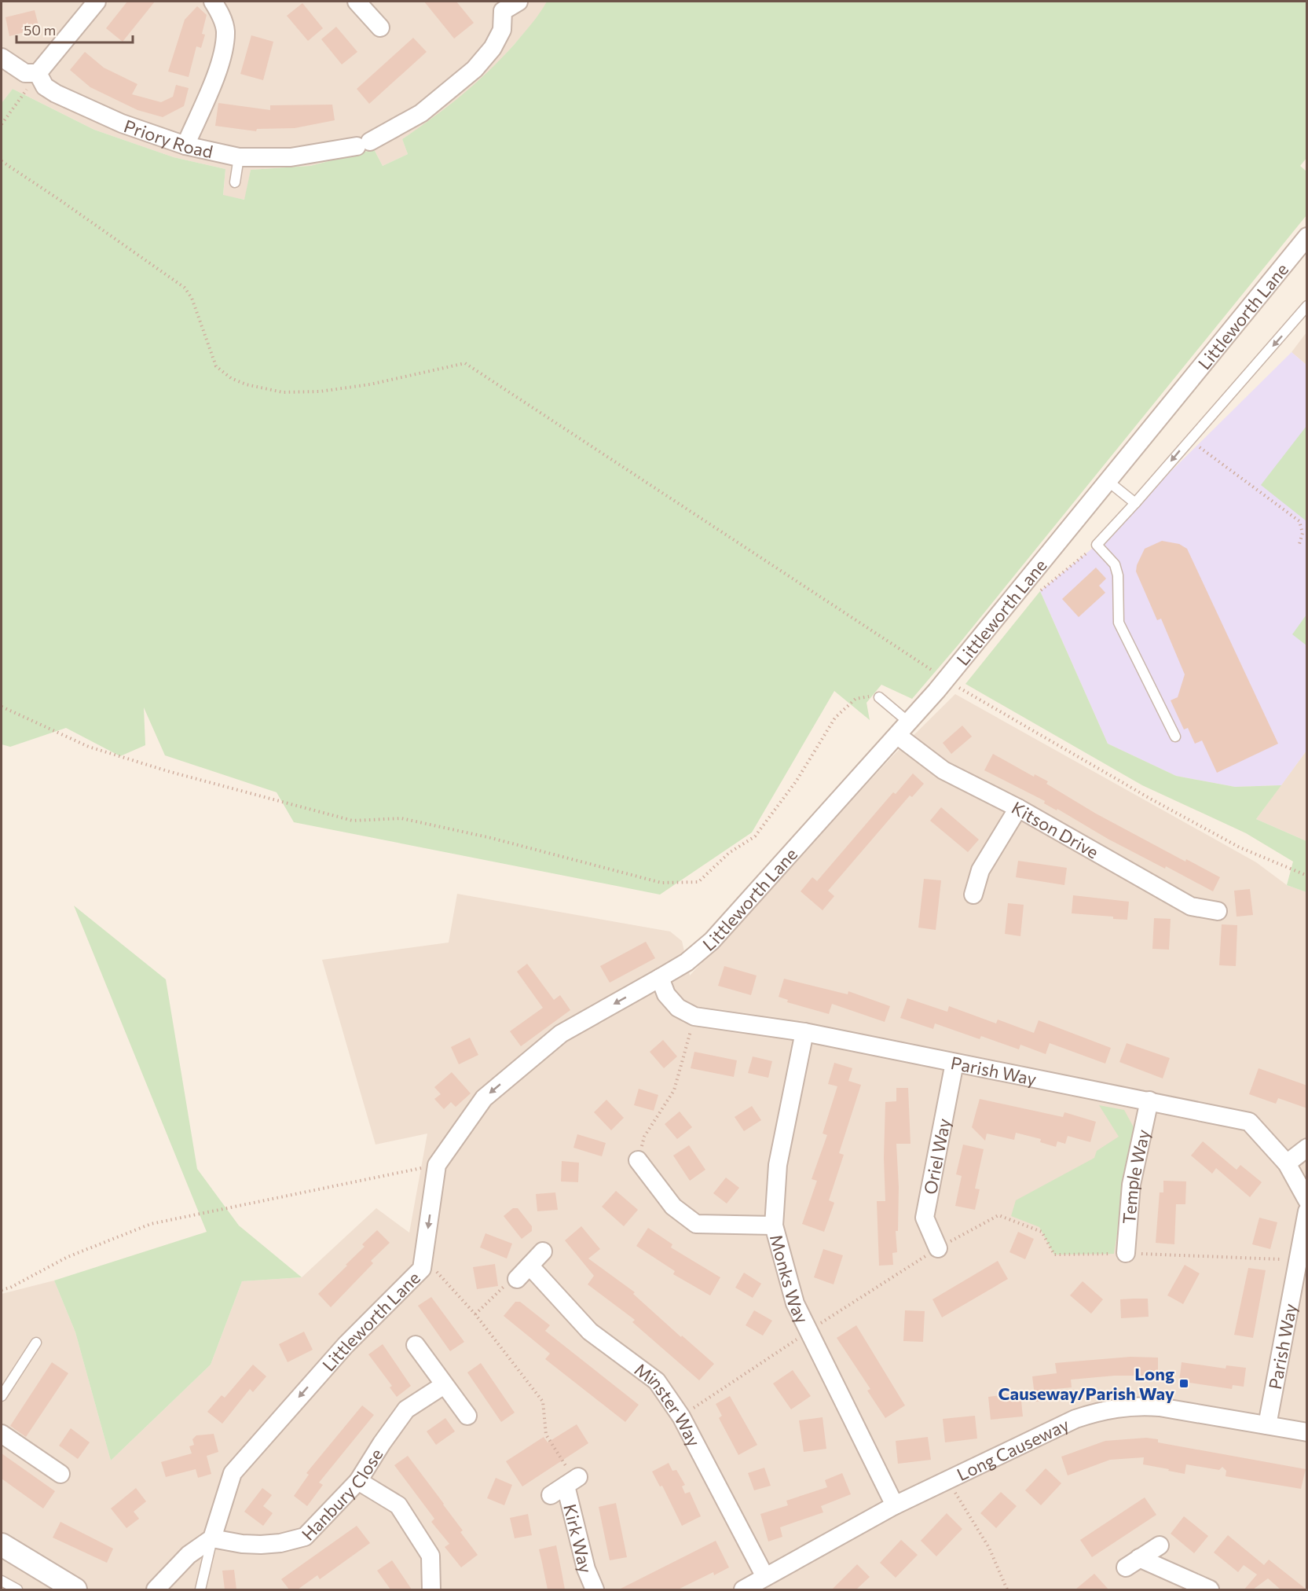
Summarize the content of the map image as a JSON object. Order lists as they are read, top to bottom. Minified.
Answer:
{"streets":{"street":["Priory Road","Littleworth Lane","Kitson Drive","Parish Way","Oriel Way","Temple Way","Monks Way","Minster Way","Long Causeway","Hanbury Close","Kirk Way"]},"crossings":[["Littleworth Lane","Kitson Drive"],["Littleworth Lane","Parish Way"],["Littleworth Lane","Hanbury Close"],["Parish Way","Oriel Way"],["Parish Way","Temple Way"],["Parish Way","Monks Way"],["Parish Way","Long Causeway"],["Monks Way","Long Causeway"],["Minster Way","Long Causeway"]],"one_way":["Littleworth Lane"],"places":{"transit":["Long Causeway/Parish Way"]},"scale_bar":"50 m"}
